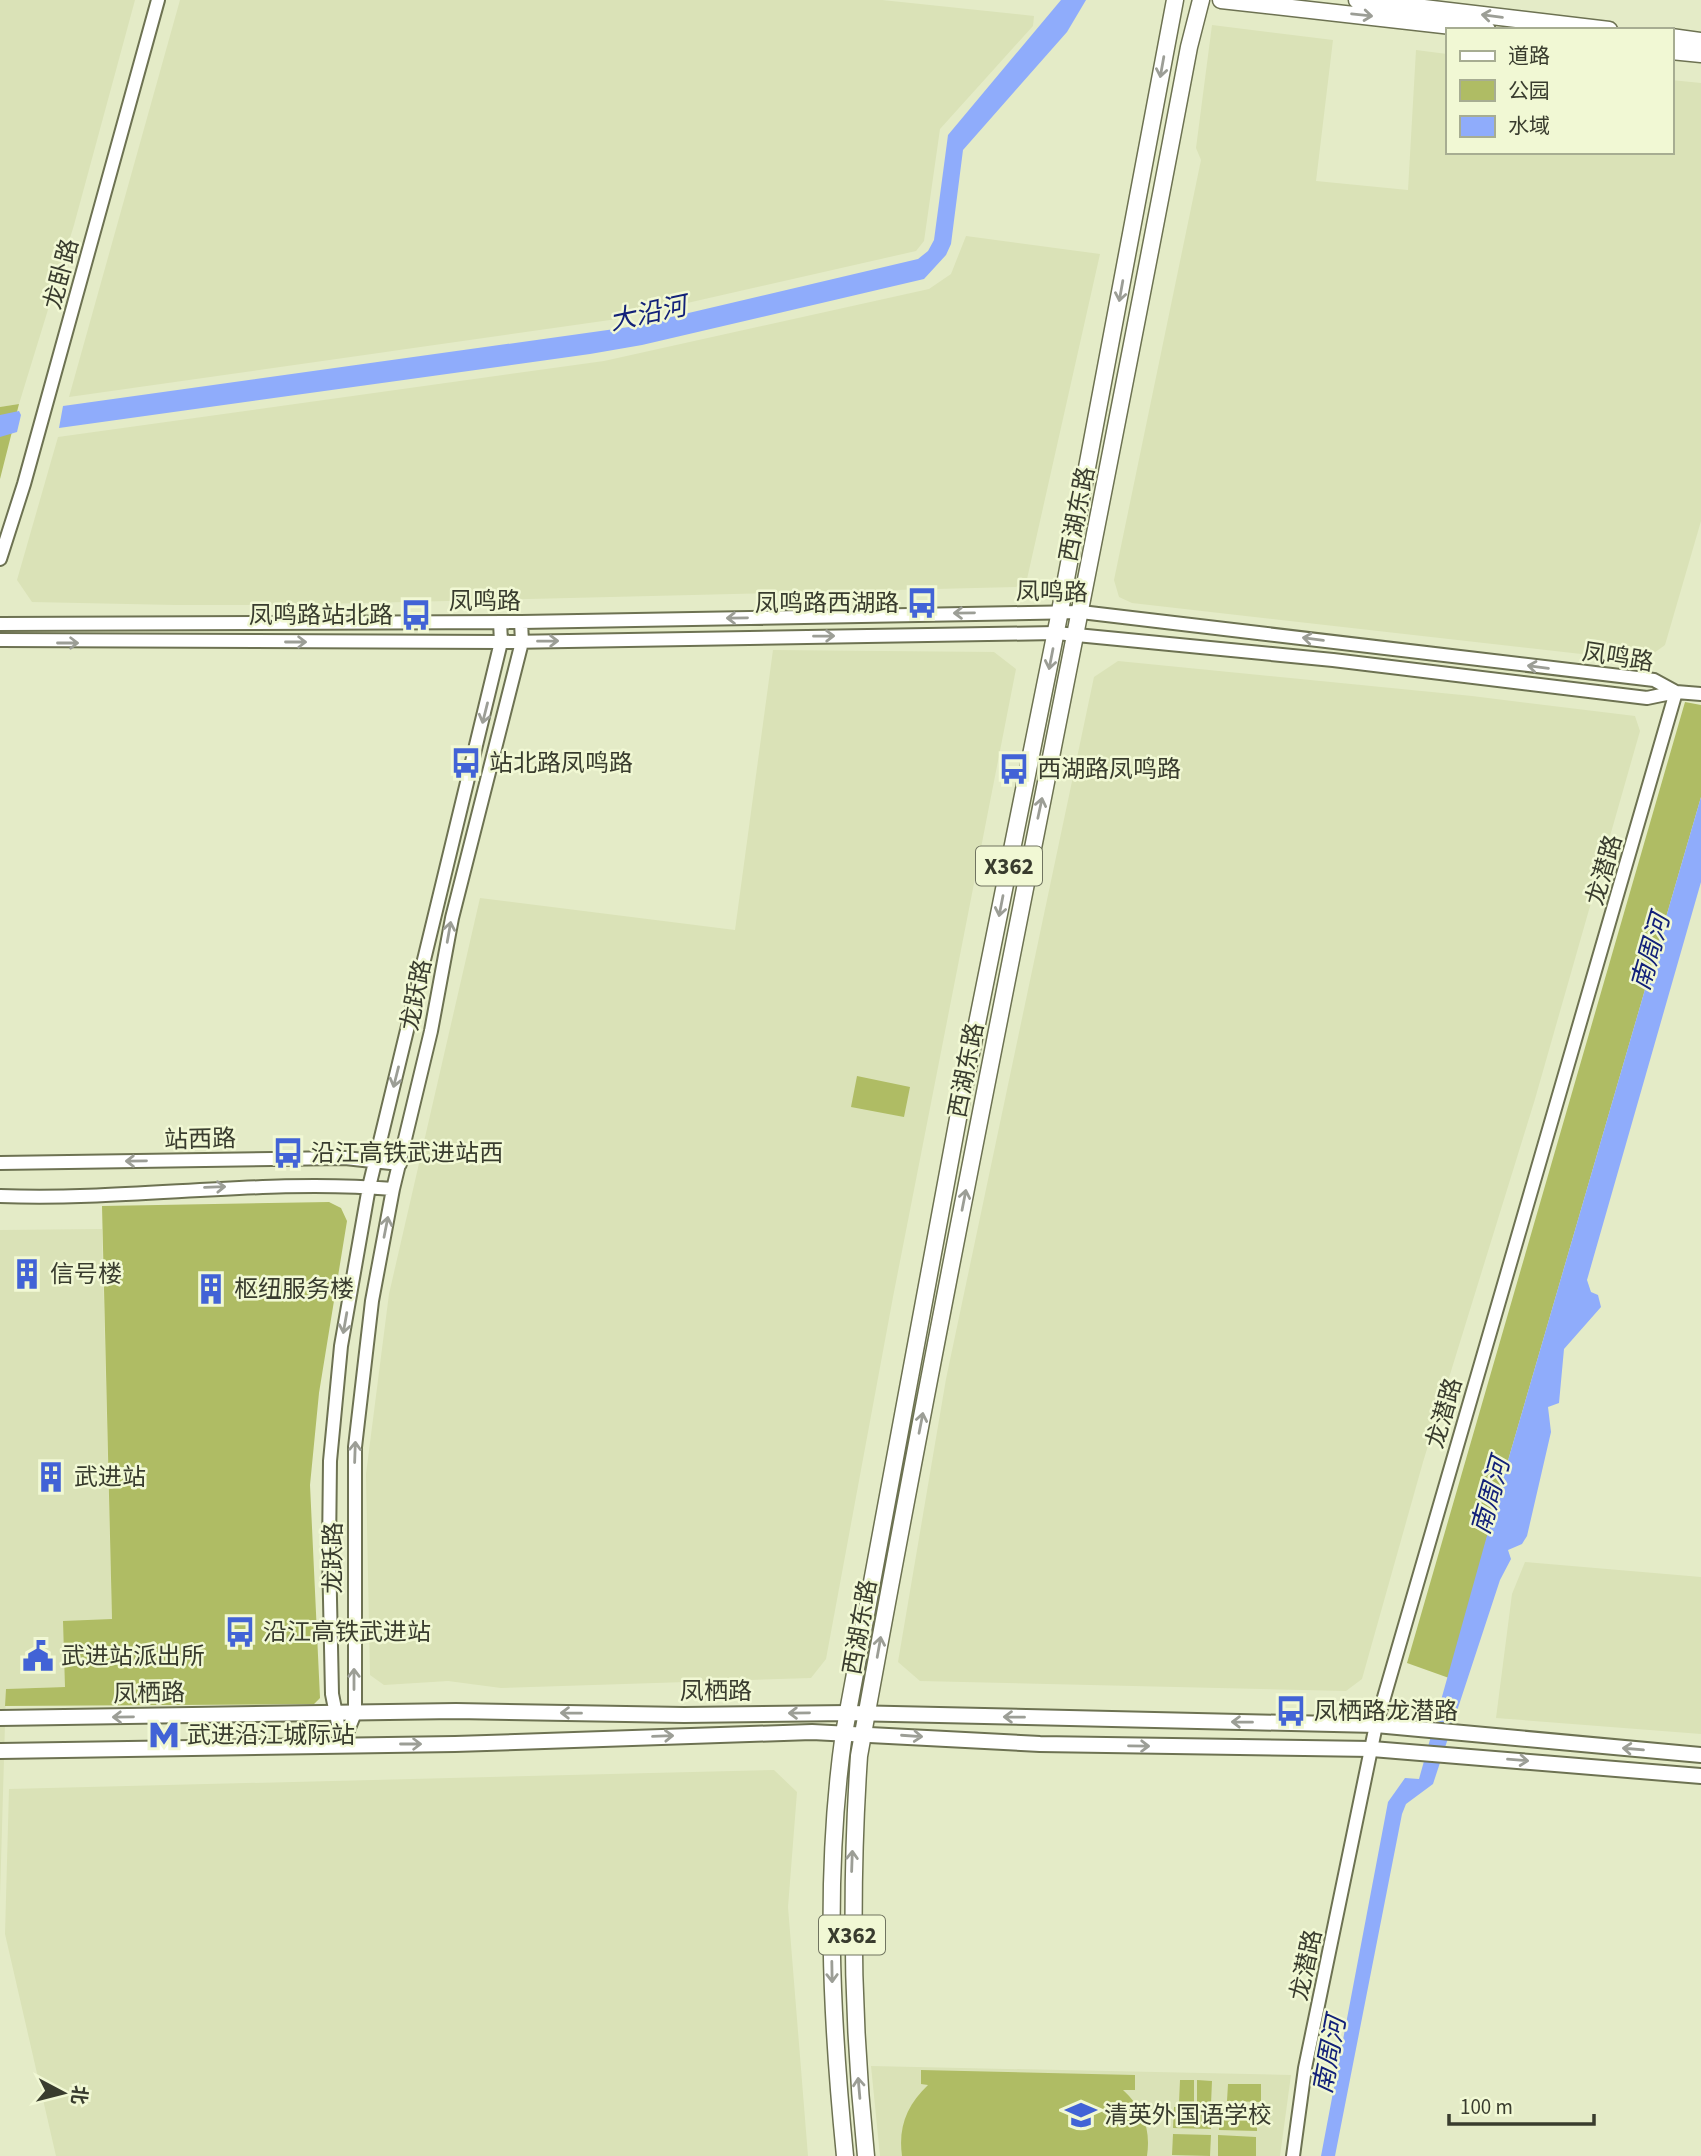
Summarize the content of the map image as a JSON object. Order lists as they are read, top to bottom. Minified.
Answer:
{"streets":{"main road":["西湖东路","X362","凤栖路"],"street":["龙卧路","凤鸣路","龙潜路","龙跃路","站西路"]},"crossings":[["西湖东路","凤鸣路"],["西湖东路","凤栖路"],["凤鸣路","龙潜路"],["凤鸣路","龙跃路"],["龙潜路","凤栖路"],["龙跃路","站西路"],["龙跃路","凤栖路"]],"water":["大沿河","南周河"],"places":{"bus stop":["凤鸣路西湖路","凤鸣路站北路","站北路凤鸣路","西湖路凤鸣路","沿江高铁武进站西","沿江高铁武进站","凤栖路龙潜路"],"building":["信号楼","枢纽服务楼","武进站"],"public building":["武进站派出所"],"metro station":["武进沿江城际站"],"school or university":["清英外国语学校"]},"legend":["道路","公园","水域"],"scale_bar":"100 m","north":"right"}
